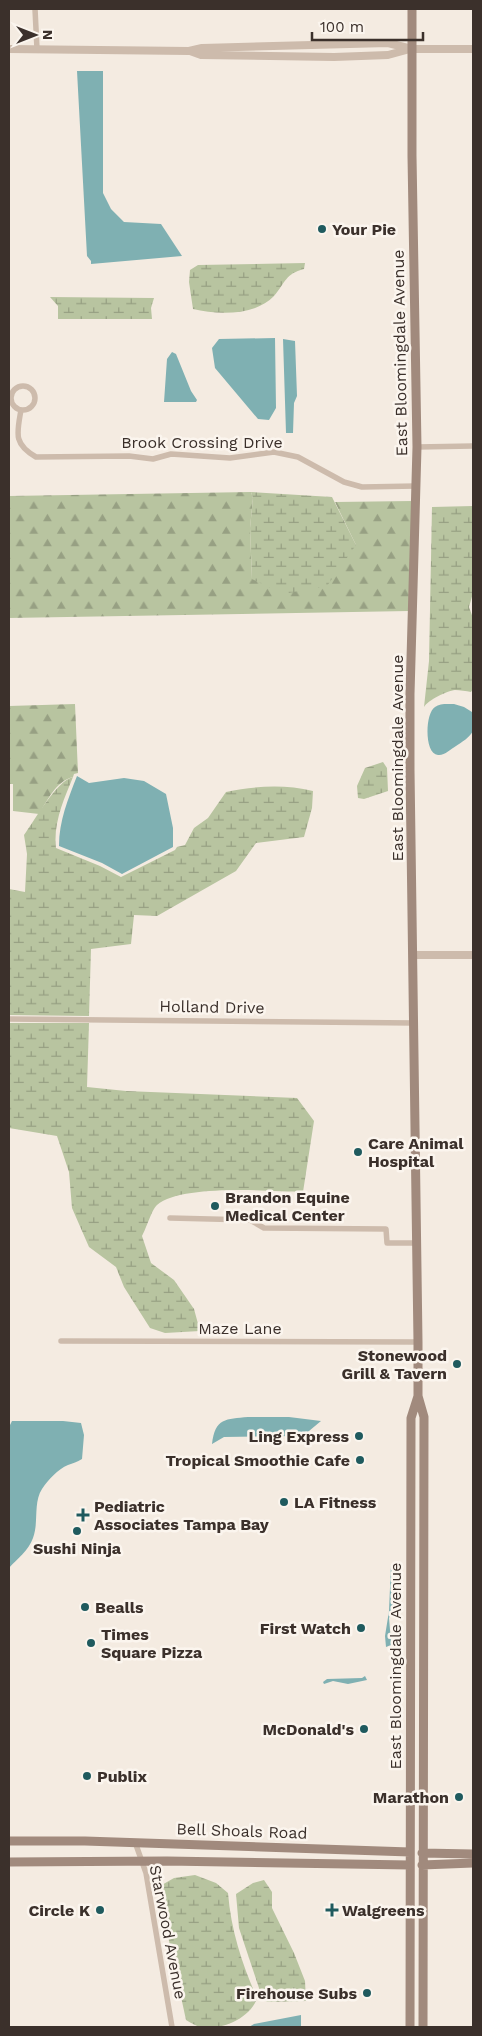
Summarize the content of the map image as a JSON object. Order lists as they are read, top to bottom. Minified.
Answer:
{"streets":{"main road":["East Bloomingdale Avenue","Bell Shoals Road"],"street":["Brook Crossing Drive","Holland Drive","Maze Lane","Starwood Avenue"]},"crossings":[["East Bloomingdale Avenue","Brook Crossing Drive"],["East Bloomingdale Avenue","Holland Drive"],["East Bloomingdale Avenue","Maze Lane"],["East Bloomingdale Avenue","Bell Shoals Road"],["Bell Shoals Road","Starwood Avenue"]],"places":{"other":["Your Pie","Care Animal Hospital","Brandon Equine Medical Center","Stonewood Grill & Tavern","Ling Express","Tropical Smoothie Cafe","LA Fitness","Sushi Ninja","Bealls","First Watch","Times Square Pizza","McDonald's","Publix","Marathon","Circle K","Firehouse Subs"],"health":["Pediatric Associates Tampa Bay","Walgreens"]},"scale_bar":"100 m","north":"right"}
